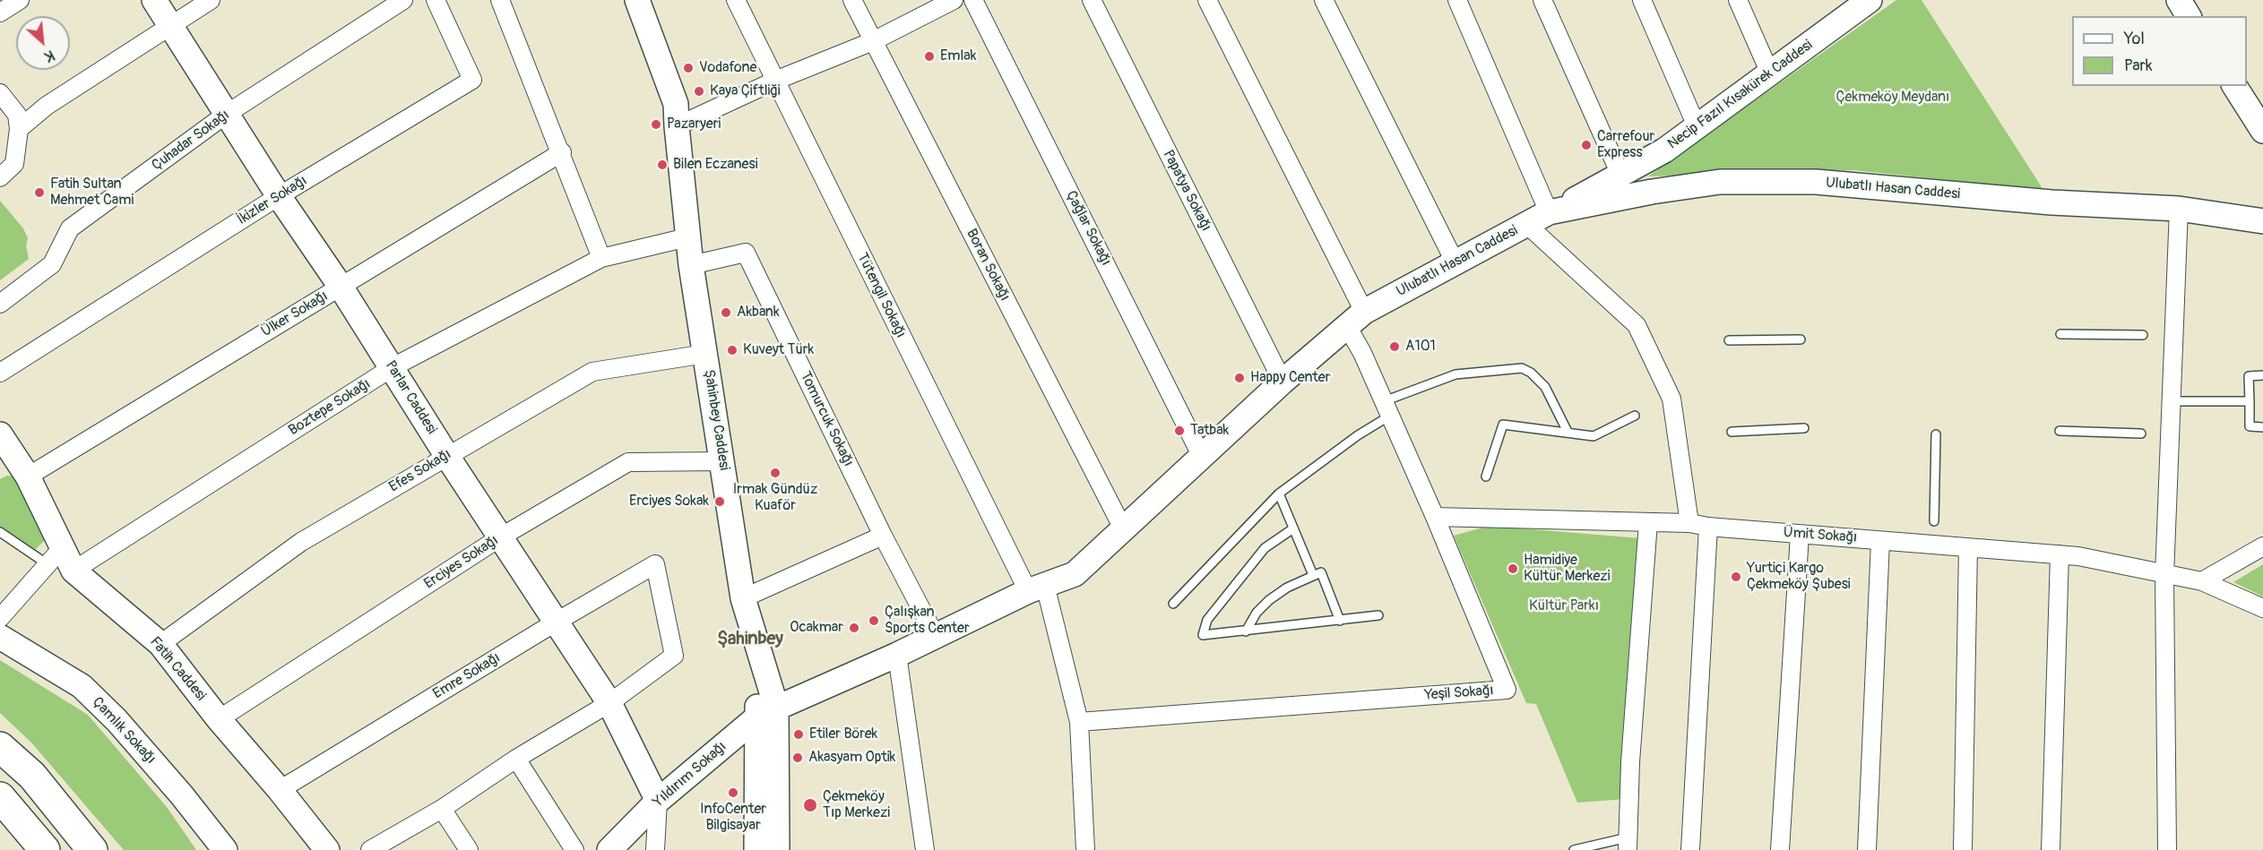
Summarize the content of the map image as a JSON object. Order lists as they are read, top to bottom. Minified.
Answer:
{"streets":{"street":["Necip Fazıl Kısakürek Caddesi","Çuhadar Sokağı","Ulubatlı Hasan Caddesi","Papatya Sokağı","İkizler Sokağı","Çağlar Sokağı","Boran Sokağı","Tütengil Sokağı","Ülker Sokağı","Parlar Caddesi","Boztepe Sokağı","Tomurcuk Sokağı","Şahinbey Caddesi","Efes Sokağı","Ümit Sokağı","Erciyes Sokağı","Fatih Caddesi","Emre Sokağı","Yeşil Sokağı","Çamlık Sokağı","Yıldırım Sokağı"]},"crossings":[["Necip Fazıl Kısakürek Caddesi","Ulubatlı Hasan Caddesi"],["Çuhadar Sokağı","Parlar Caddesi"],["Ulubatlı Hasan Caddesi","Papatya Sokağı"],["Ulubatlı Hasan Caddesi","Çağlar Sokağı"],["Ulubatlı Hasan Caddesi","Boran Sokağı"],["Ulubatlı Hasan Caddesi","Tütengil Sokağı"],["Ulubatlı Hasan Caddesi","Tomurcuk Sokağı"],["Ulubatlı Hasan Caddesi","Şahinbey Caddesi"],["Ulubatlı Hasan Caddesi","Yeşil Sokağı"],["Ulubatlı Hasan Caddesi","Yıldırım Sokağı"],["İkizler Sokağı","Parlar Caddesi"],["Tütengil Sokağı","Yeşil Sokağı"],["Ülker Sokağı","Parlar Caddesi"],["Ülker Sokağı","Fatih Caddesi"],["Parlar Caddesi","Boztepe Sokağı"],["Parlar Caddesi","Efes Sokağı"],["Parlar Caddesi","Erciyes Sokağı"],["Parlar Caddesi","Emre Sokağı"],["Parlar Caddesi","Yıldırım Sokağı"],["Boztepe Sokağı","Şahinbey Caddesi"],["Boztepe Sokağı","Fatih Caddesi"],["Tomurcuk Sokağı","Şahinbey Caddesi"],["Şahinbey Caddesi","Efes Sokağı"],["Şahinbey Caddesi","Erciyes Sokağı"],["Şahinbey Caddesi","Yıldırım Sokağı"],["Efes Sokağı","Fatih Caddesi"],["Ümit Sokağı","Yeşil Sokağı"],["Erciyes Sokağı","Fatih Caddesi"],["Fatih Caddesi","Emre Sokağı"]],"districts":["Şahinbey"],"parks":["Çekmeköy Meydanı","Kültür Parkı"],"places":["Emlak","Vodafone","Kaya Çiftliği","Pazaryeri","Carrefour Express","Bilen Eczanesi","Fatih Sultan Mehmet Cami","Akbank","A101","Kuveyt Türk","Happy Center","Tatbak","Irmak Gündüz Kuaför","Erciyes Sokak","Hamidiye Kültür Merkezi","Yurtiçi Kargo Çekmeköy Şubesi","Çalışkan Sports Center","Ocakmar","Etiler Börek","Akasyam Optik","InfoCenter Bilgisayar","Çekmeköy Tıp Merkezi"],"legend":["Yol","Park"],"north":"bottom right"}
